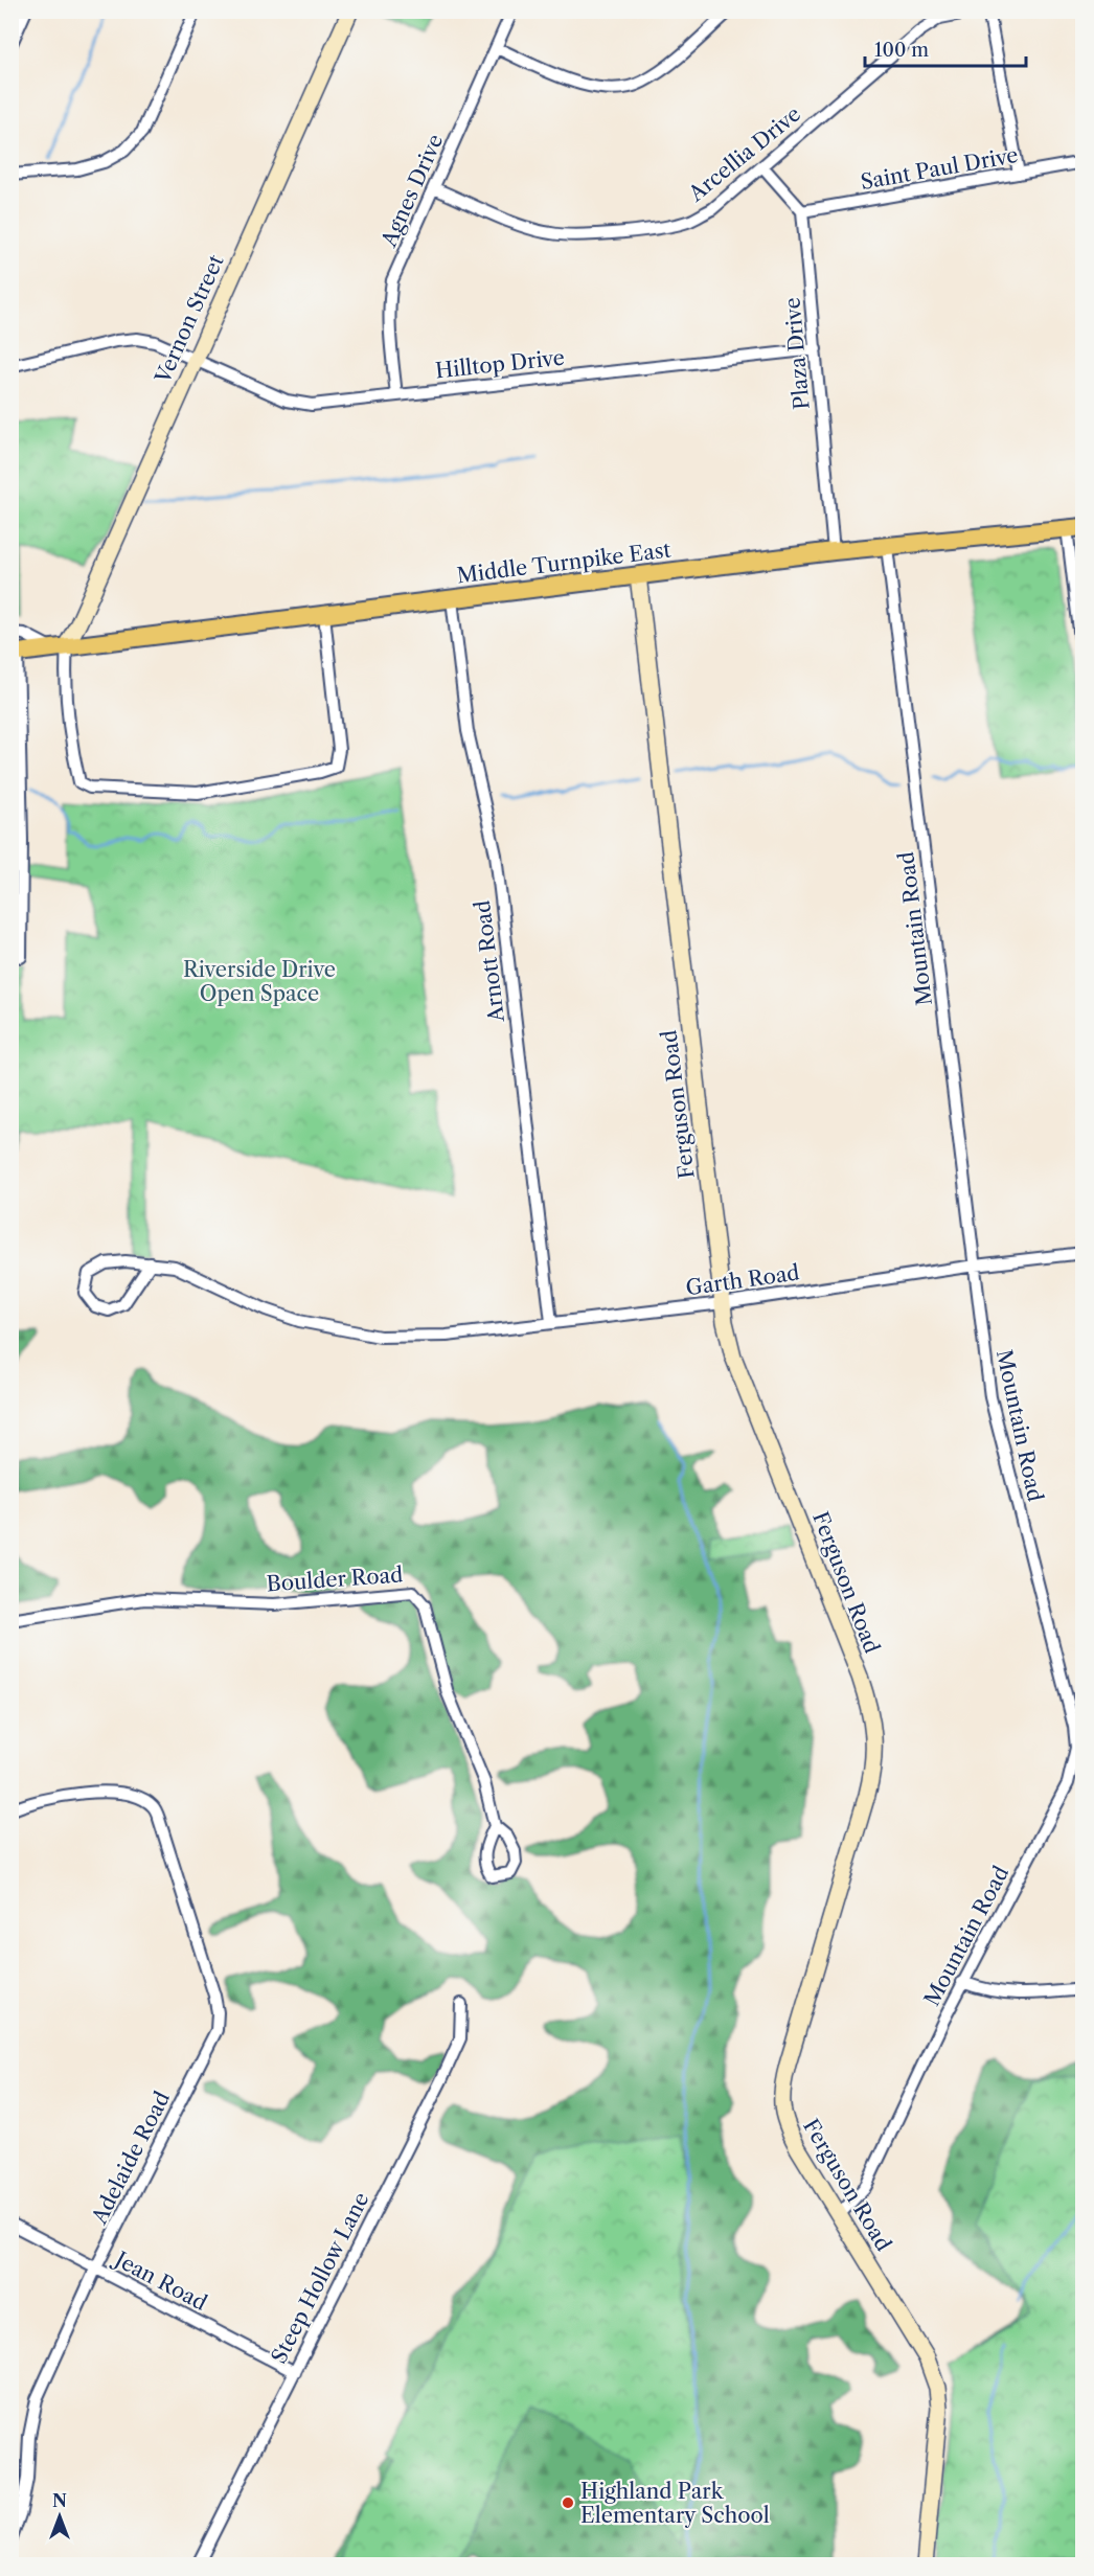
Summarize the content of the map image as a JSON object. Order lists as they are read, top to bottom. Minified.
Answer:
{"streets":{"main road":["Middle Turnpike East"],"street":["Arcellia Drive","Saint Paul Drive","Agnes Drive","Vernon Street","Plaza Drive","Hilltop Drive","Mountain Road","Arnott Road","Ferguson Road","Garth Road","Boulder Road","Adelaide Road","Steep Hollow Lane","Jean Road"]},"crossings":[["Arcellia Drive","Agnes Drive"],["Saint Paul Drive","Plaza Drive"],["Agnes Drive","Hilltop Drive"],["Vernon Street","Hilltop Drive"],["Vernon Street","Middle Turnpike East"],["Plaza Drive","Hilltop Drive"],["Plaza Drive","Middle Turnpike East"],["Middle Turnpike East","Mountain Road"],["Middle Turnpike East","Arnott Road"],["Middle Turnpike East","Ferguson Road"],["Mountain Road","Ferguson Road"],["Mountain Road","Garth Road"],["Arnott Road","Garth Road"],["Ferguson Road","Garth Road"],["Adelaide Road","Jean Road"],["Steep Hollow Lane","Jean Road"]],"parks":["Riverside Drive Open Space"],"places":["Highland Park Elementary School"],"scale_bar":"100 m","north":"top"}
